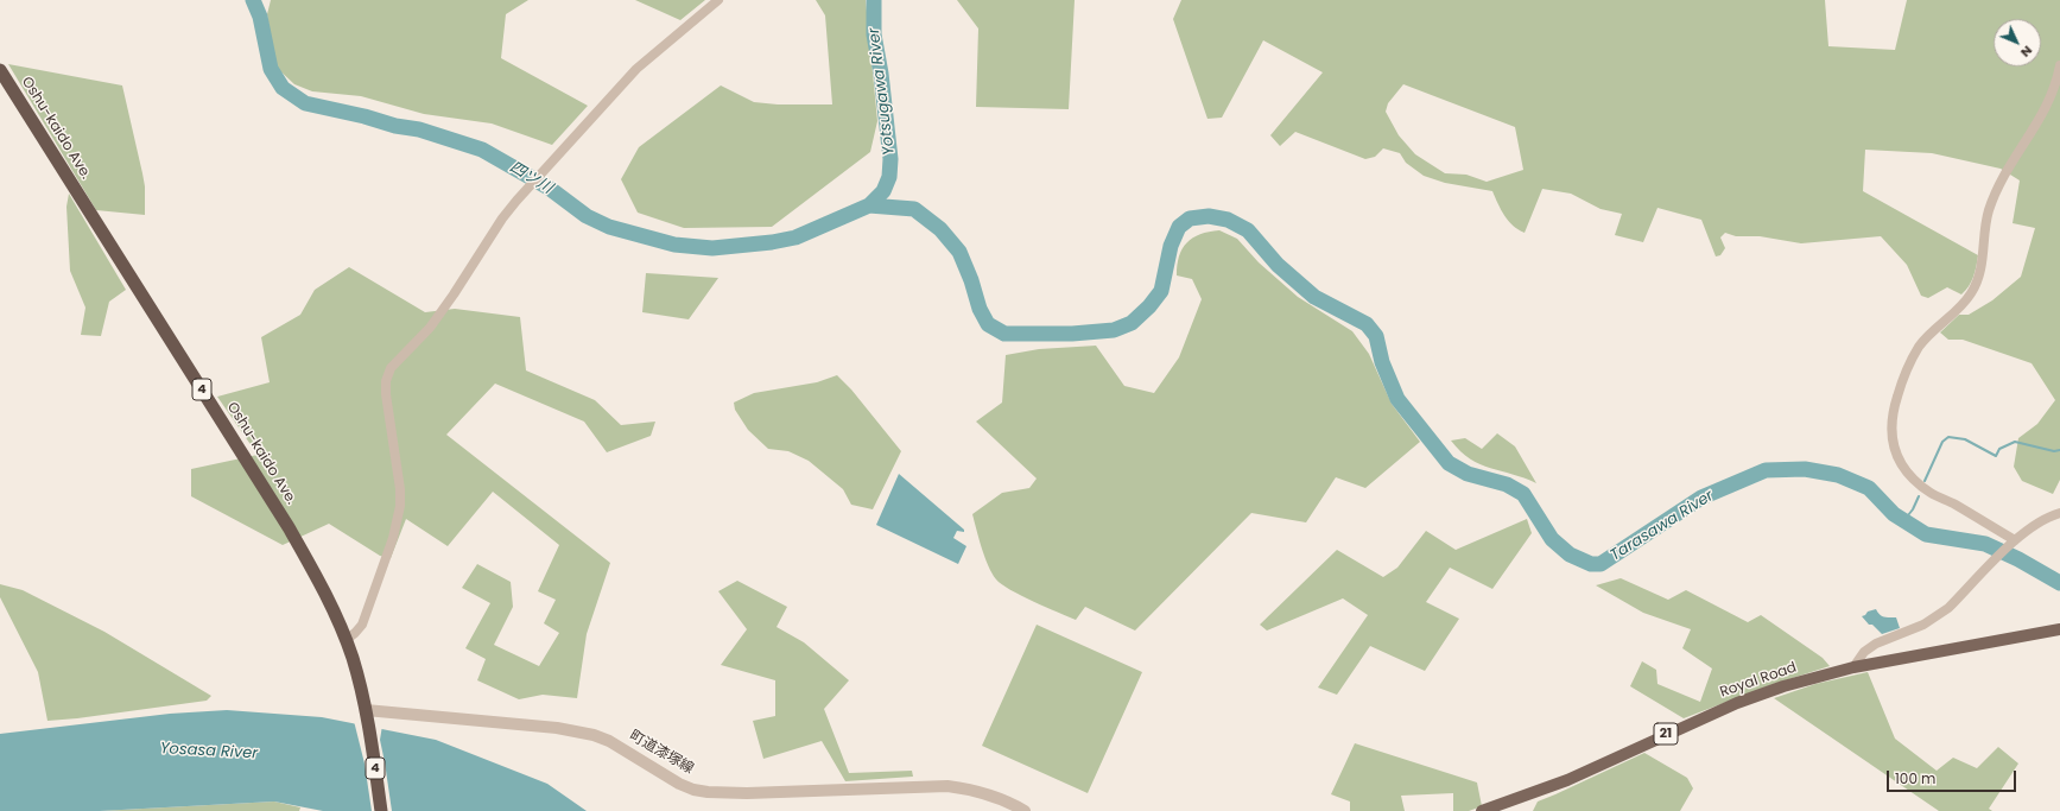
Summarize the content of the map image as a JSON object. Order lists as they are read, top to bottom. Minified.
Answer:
{"streets":{"highway":["Oshu-kaido Ave.","4"],"main road":["Royal Road","21"],"street":["町道漆塚線"]},"crossings":[["Oshu-kaido Ave.","町道漆塚線"]],"water":["Yotsugawa River","四ツ川","Tarasawa River","Yosasa River"],"scale_bar":"100 m","north":"bottom right"}
